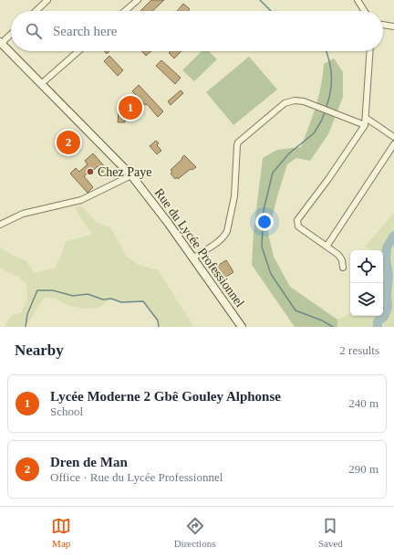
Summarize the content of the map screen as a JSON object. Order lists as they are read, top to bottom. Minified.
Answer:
{"streets":{"main road":["Rue du Lycée Professionnel"]},"places":["Chez Paye"],"page":{"search":"Search here","pins":["1","2"],"heading":["Nearby","2 results"],"list":[{"mark":"1","name":"Lycée Moderne 2 Gbê Gouley Alphonse","note":"School","value":"240 m"},{"mark":"2","name":"Dren de Man","note":"Office · Rue du Lycée Professionnel","value":"290 m"}],"nav":["Map","Directions","Saved"]}}
